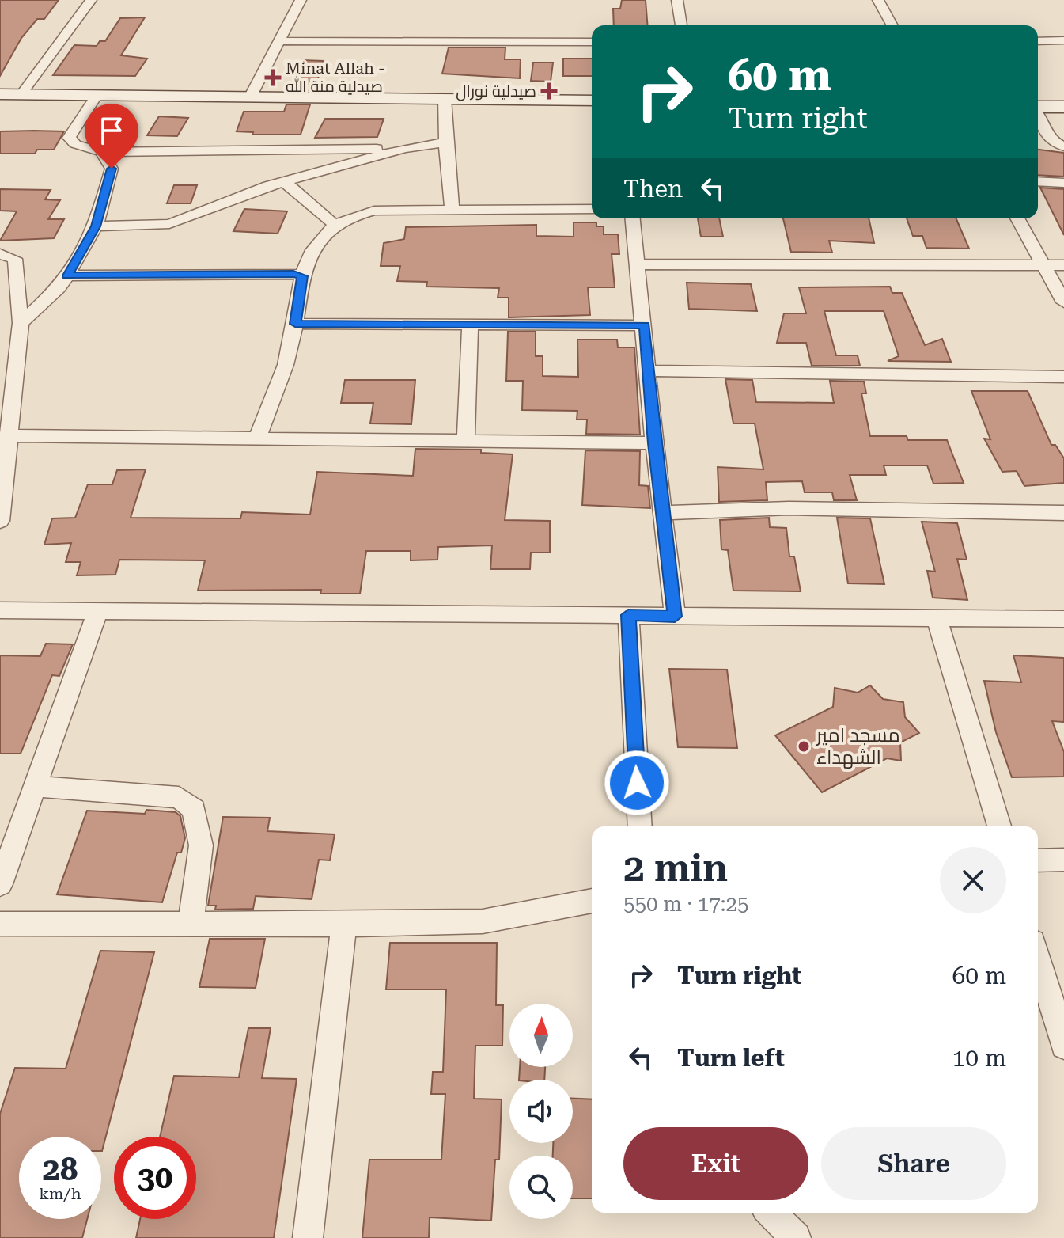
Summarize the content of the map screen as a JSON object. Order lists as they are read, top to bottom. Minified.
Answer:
{"places":{"health":["Minat Allah - صيدلية منة الله","صيدلية نورال"],"other":["مسجد امير الشهداء"]},"north":"top","page":{"turn":["60 m","Turn right"],"then":"Then","heading":["2 min","550 m · 17:25"],"list":[{"name":"Turn right","value":"60 m"},{"name":"Turn left","value":"10 m"}],"buttons":["Exit","Share"],"speed":"28 km/h","limit":"30"}}
